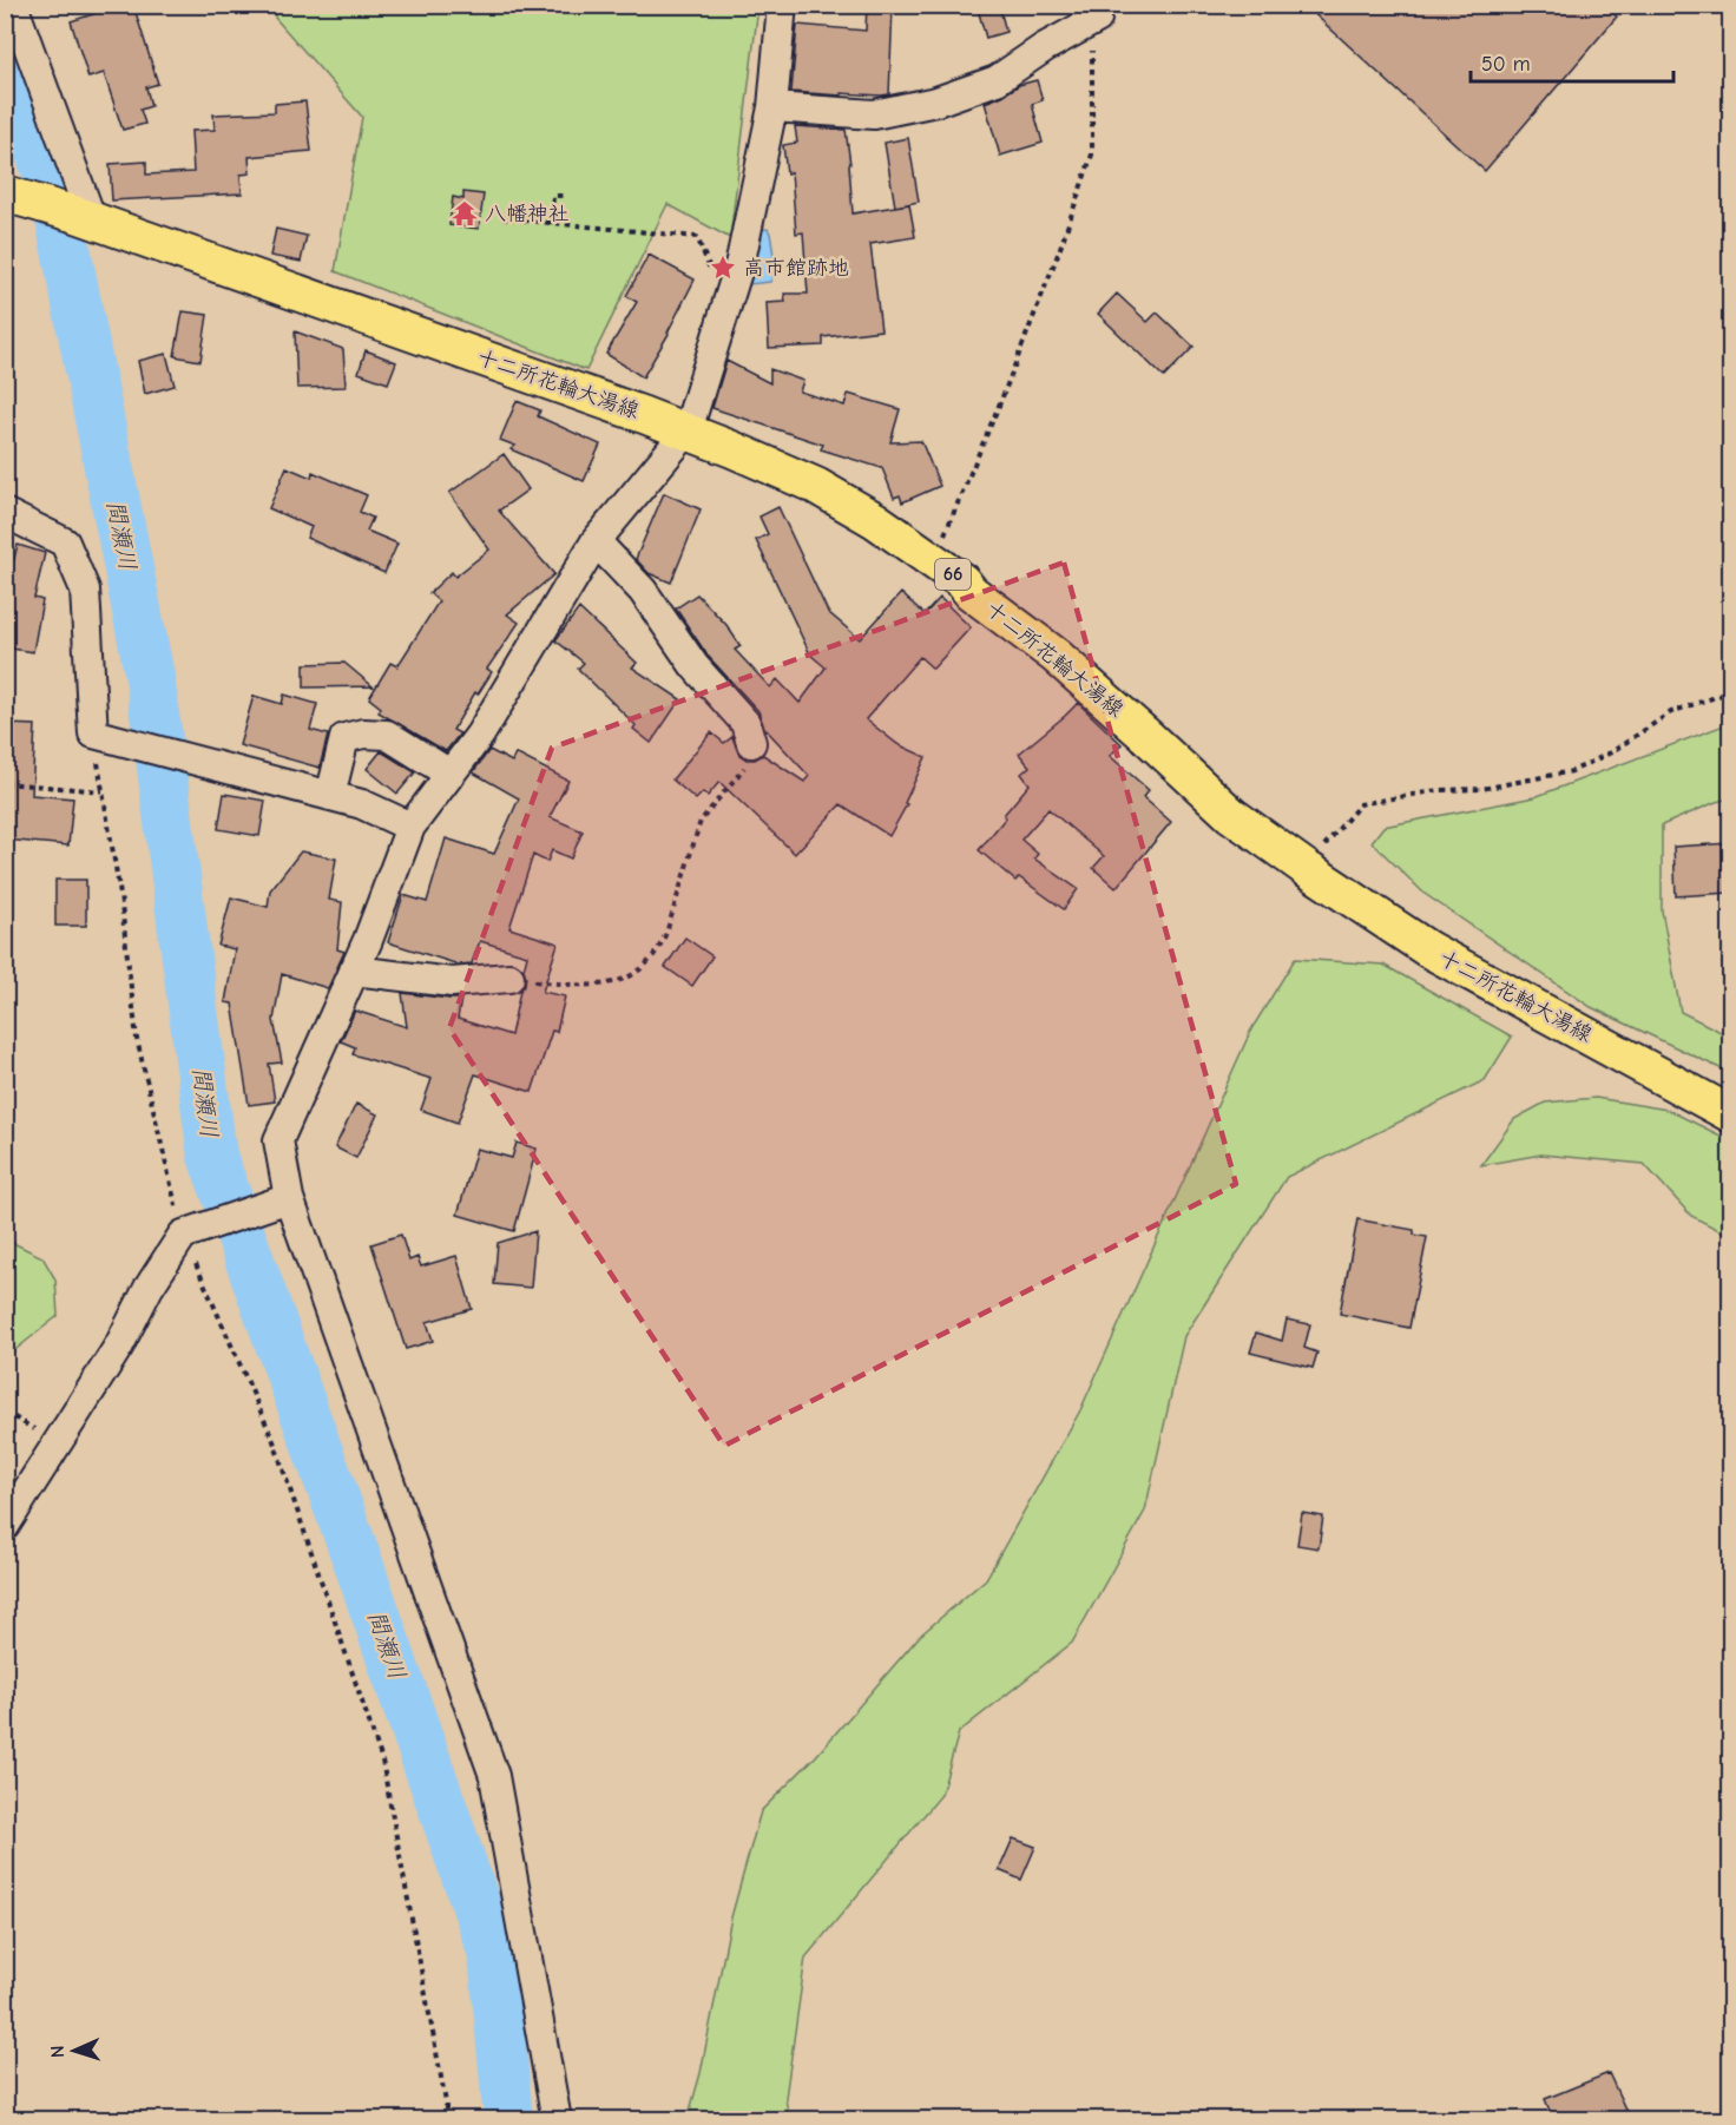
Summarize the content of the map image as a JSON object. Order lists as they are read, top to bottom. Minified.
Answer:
{"streets":{"main road":["十二所花輪大湯線","66"]},"water":["間瀬川"],"places":{"temple":["八幡神社"],"place":["高市館跡地"]},"scale_bar":"50 m","north":"left"}
